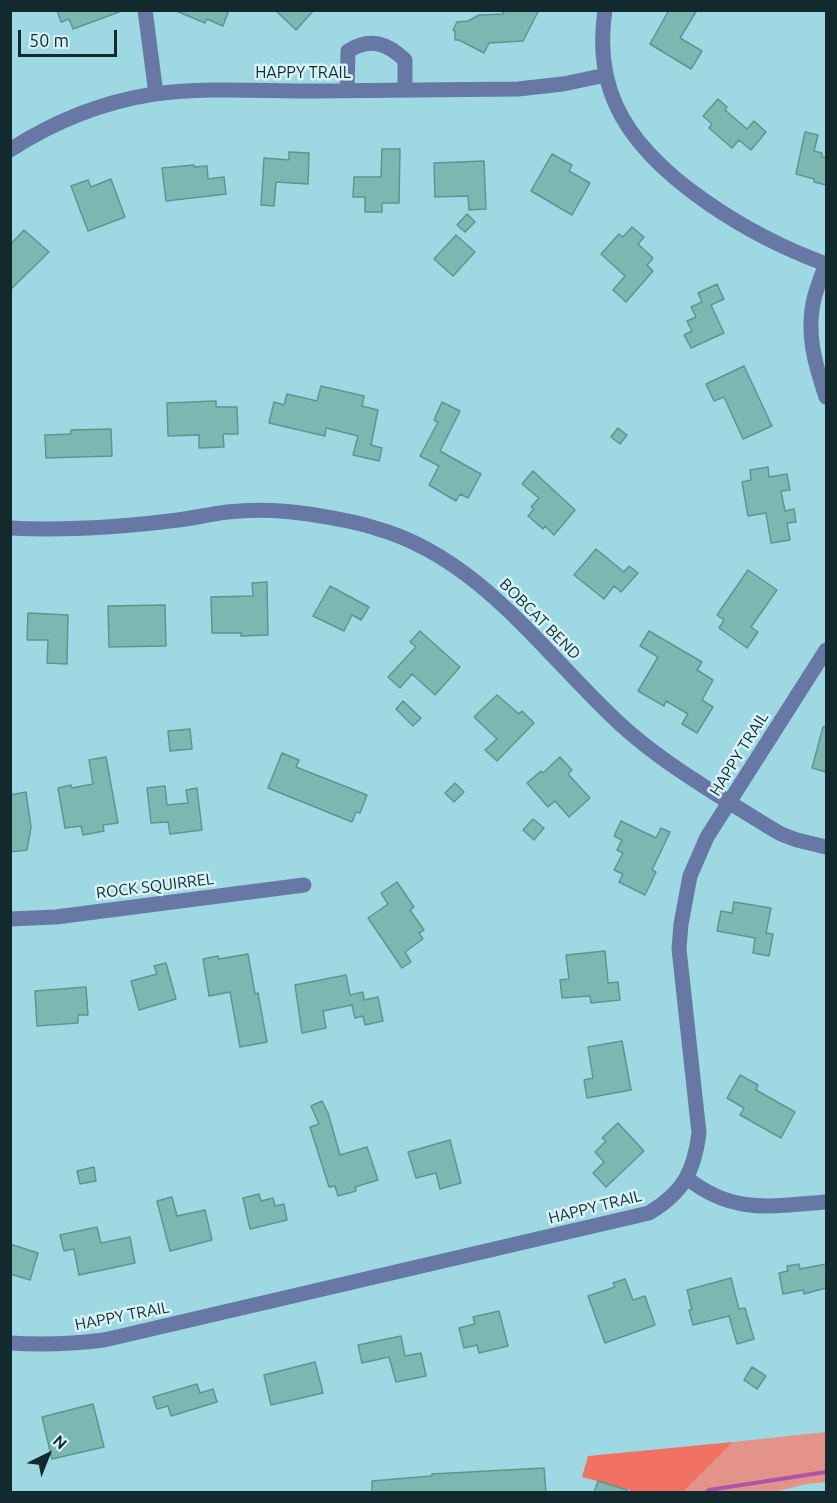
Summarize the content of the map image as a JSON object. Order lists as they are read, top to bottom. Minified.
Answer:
{"streets":{"street":["HAPPY TRAIL","BOBCAT BEND","ROCK SQUIRREL"]},"crossings":[["HAPPY TRAIL","BOBCAT BEND"]],"scale_bar":"50 m","north":"top right"}
